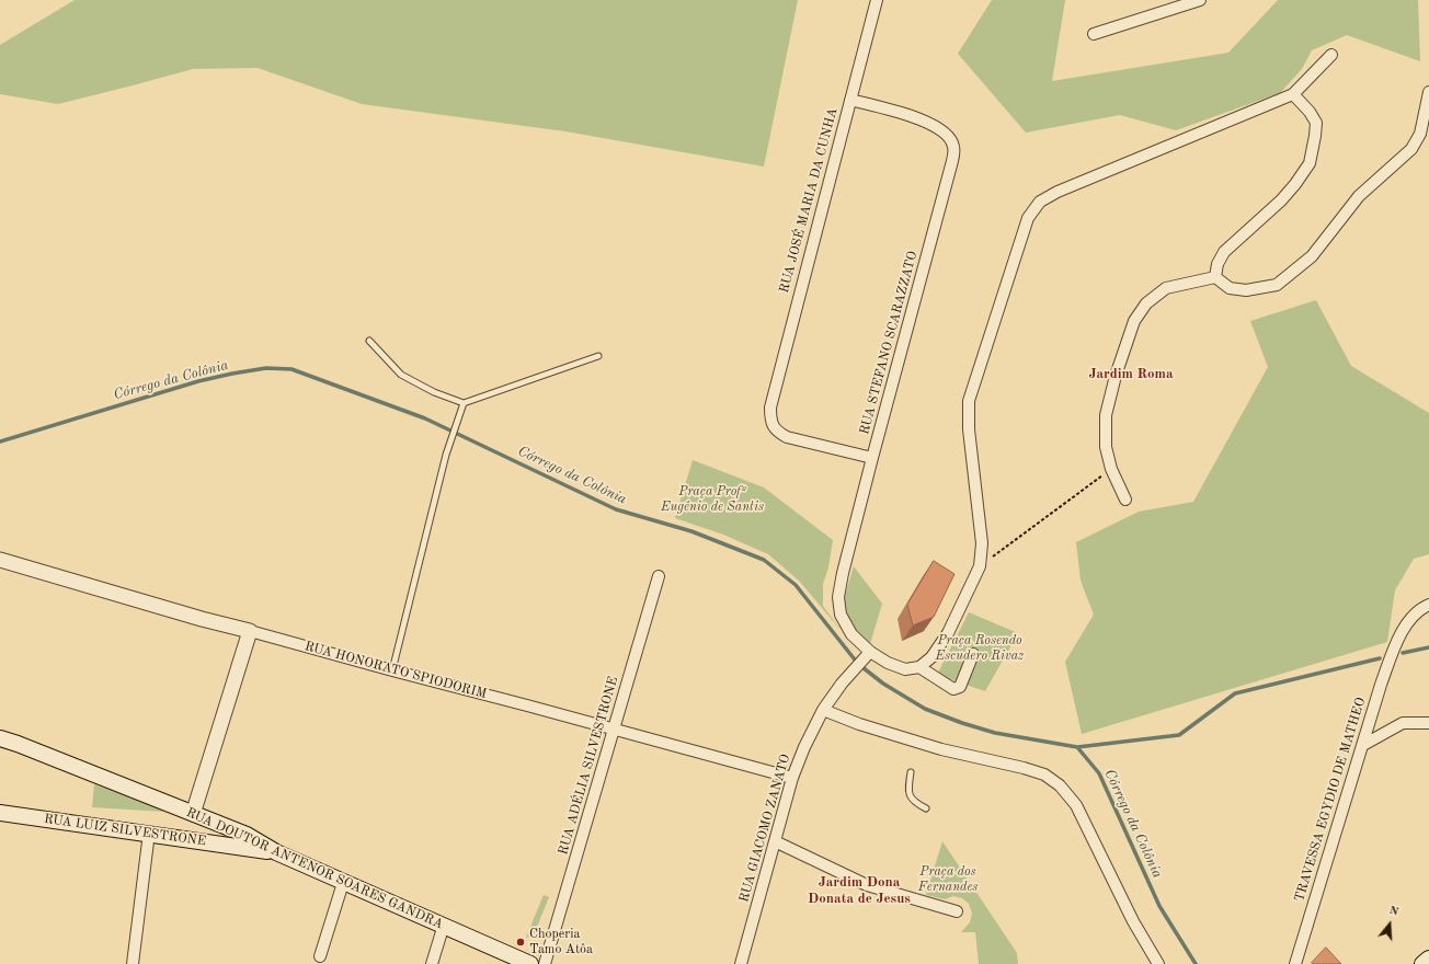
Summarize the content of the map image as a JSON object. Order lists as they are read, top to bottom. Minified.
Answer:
{"streets":{"main road":["RUA LUIZ SILVESTRONE","RUA DOUTOR ANTENOR SOARES GANDRA"],"street":["RUA JOSÉ MARIA DA CUNHA","RUA STEFANO SCARAZZATO","RUA HONORATO SPIODORIM","RUA ADÉLIA SILVESTRONE","TRAVESSA EGYDIO DE MATHEO","RUA GIACOMO ZANATO"]},"crossings":[["RUA JOSÉ MARIA DA CUNHA","RUA STEFANO SCARAZZATO"],["RUA STEFANO SCARAZZATO","RUA GIACOMO ZANATO"],["RUA HONORATO SPIODORIM","RUA ADÉLIA SILVESTRONE"],["RUA HONORATO SPIODORIM","RUA GIACOMO ZANATO"],["RUA LUIZ SILVESTRONE","RUA DOUTOR ANTENOR SOARES GANDRA"]],"districts":["Jardim Roma","Jardim Dona Donata de Jesus"],"water":["Córrego da Colônia"],"parks":["Praça Profº Eugênio de Santis","Praça Rosendo Escudero Rivaz","Praça dos Fernandes"],"places":["Choperia Tamo Atôa"],"north":"top"}
